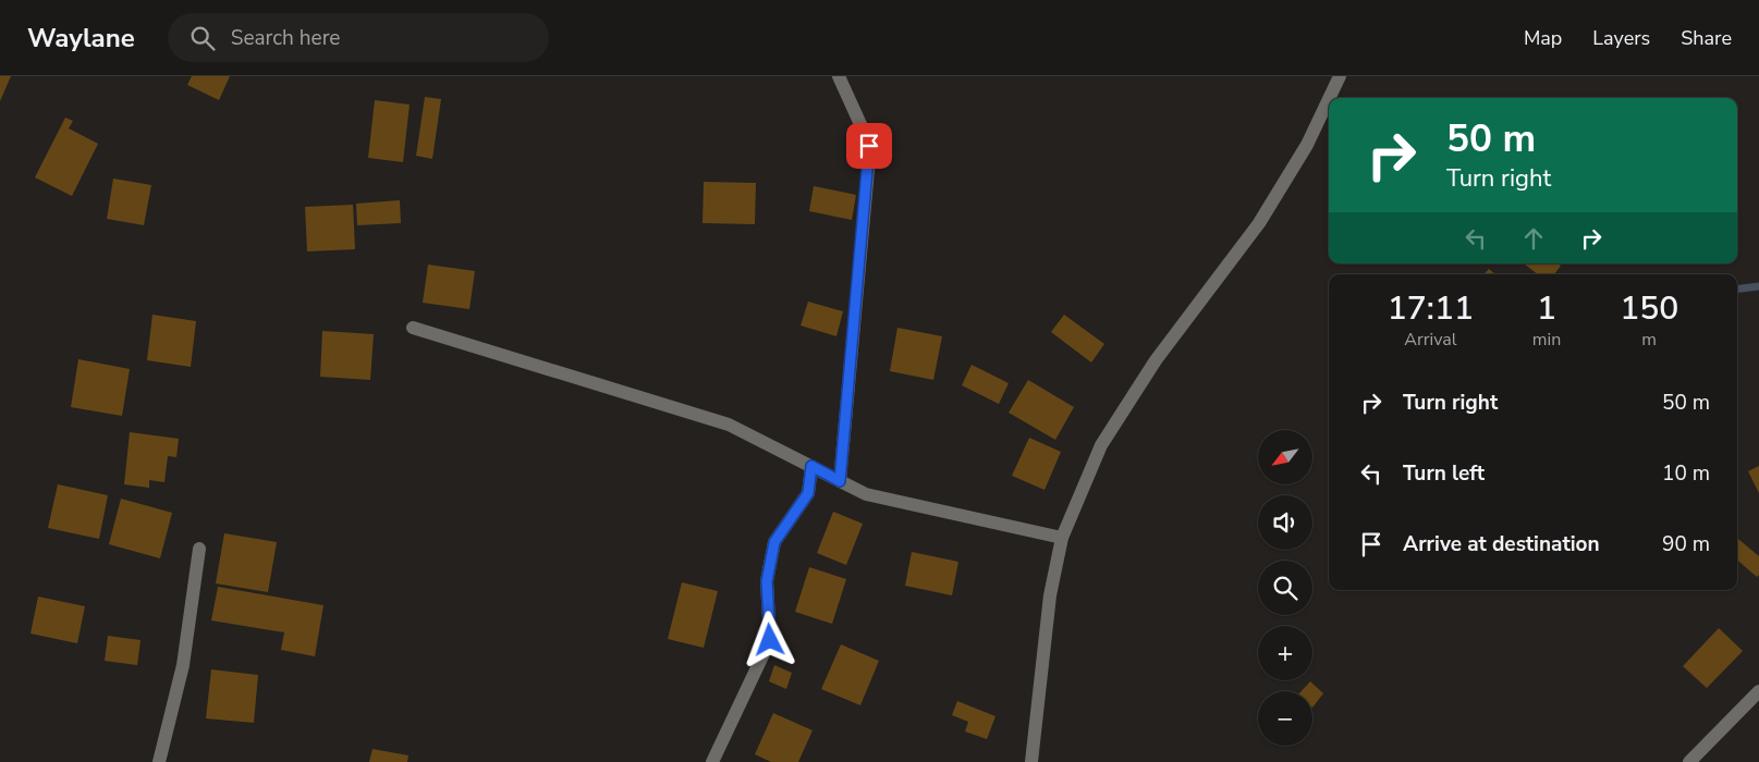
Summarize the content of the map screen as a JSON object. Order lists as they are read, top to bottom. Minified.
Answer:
{"north":"bottom left","page":{"header":"Waylane","search":"Search here","nav":["Map","Layers","Share"],"turn":["50 m","Turn right"],"eta":["17:11","Arrival","1","min","150","m"],"list":[{"name":"Turn right","value":"50 m"},{"name":"Turn left","value":"10 m"},{"name":"Arrive at destination","value":"90 m"}],"map_buttons":["+","−"]}}
